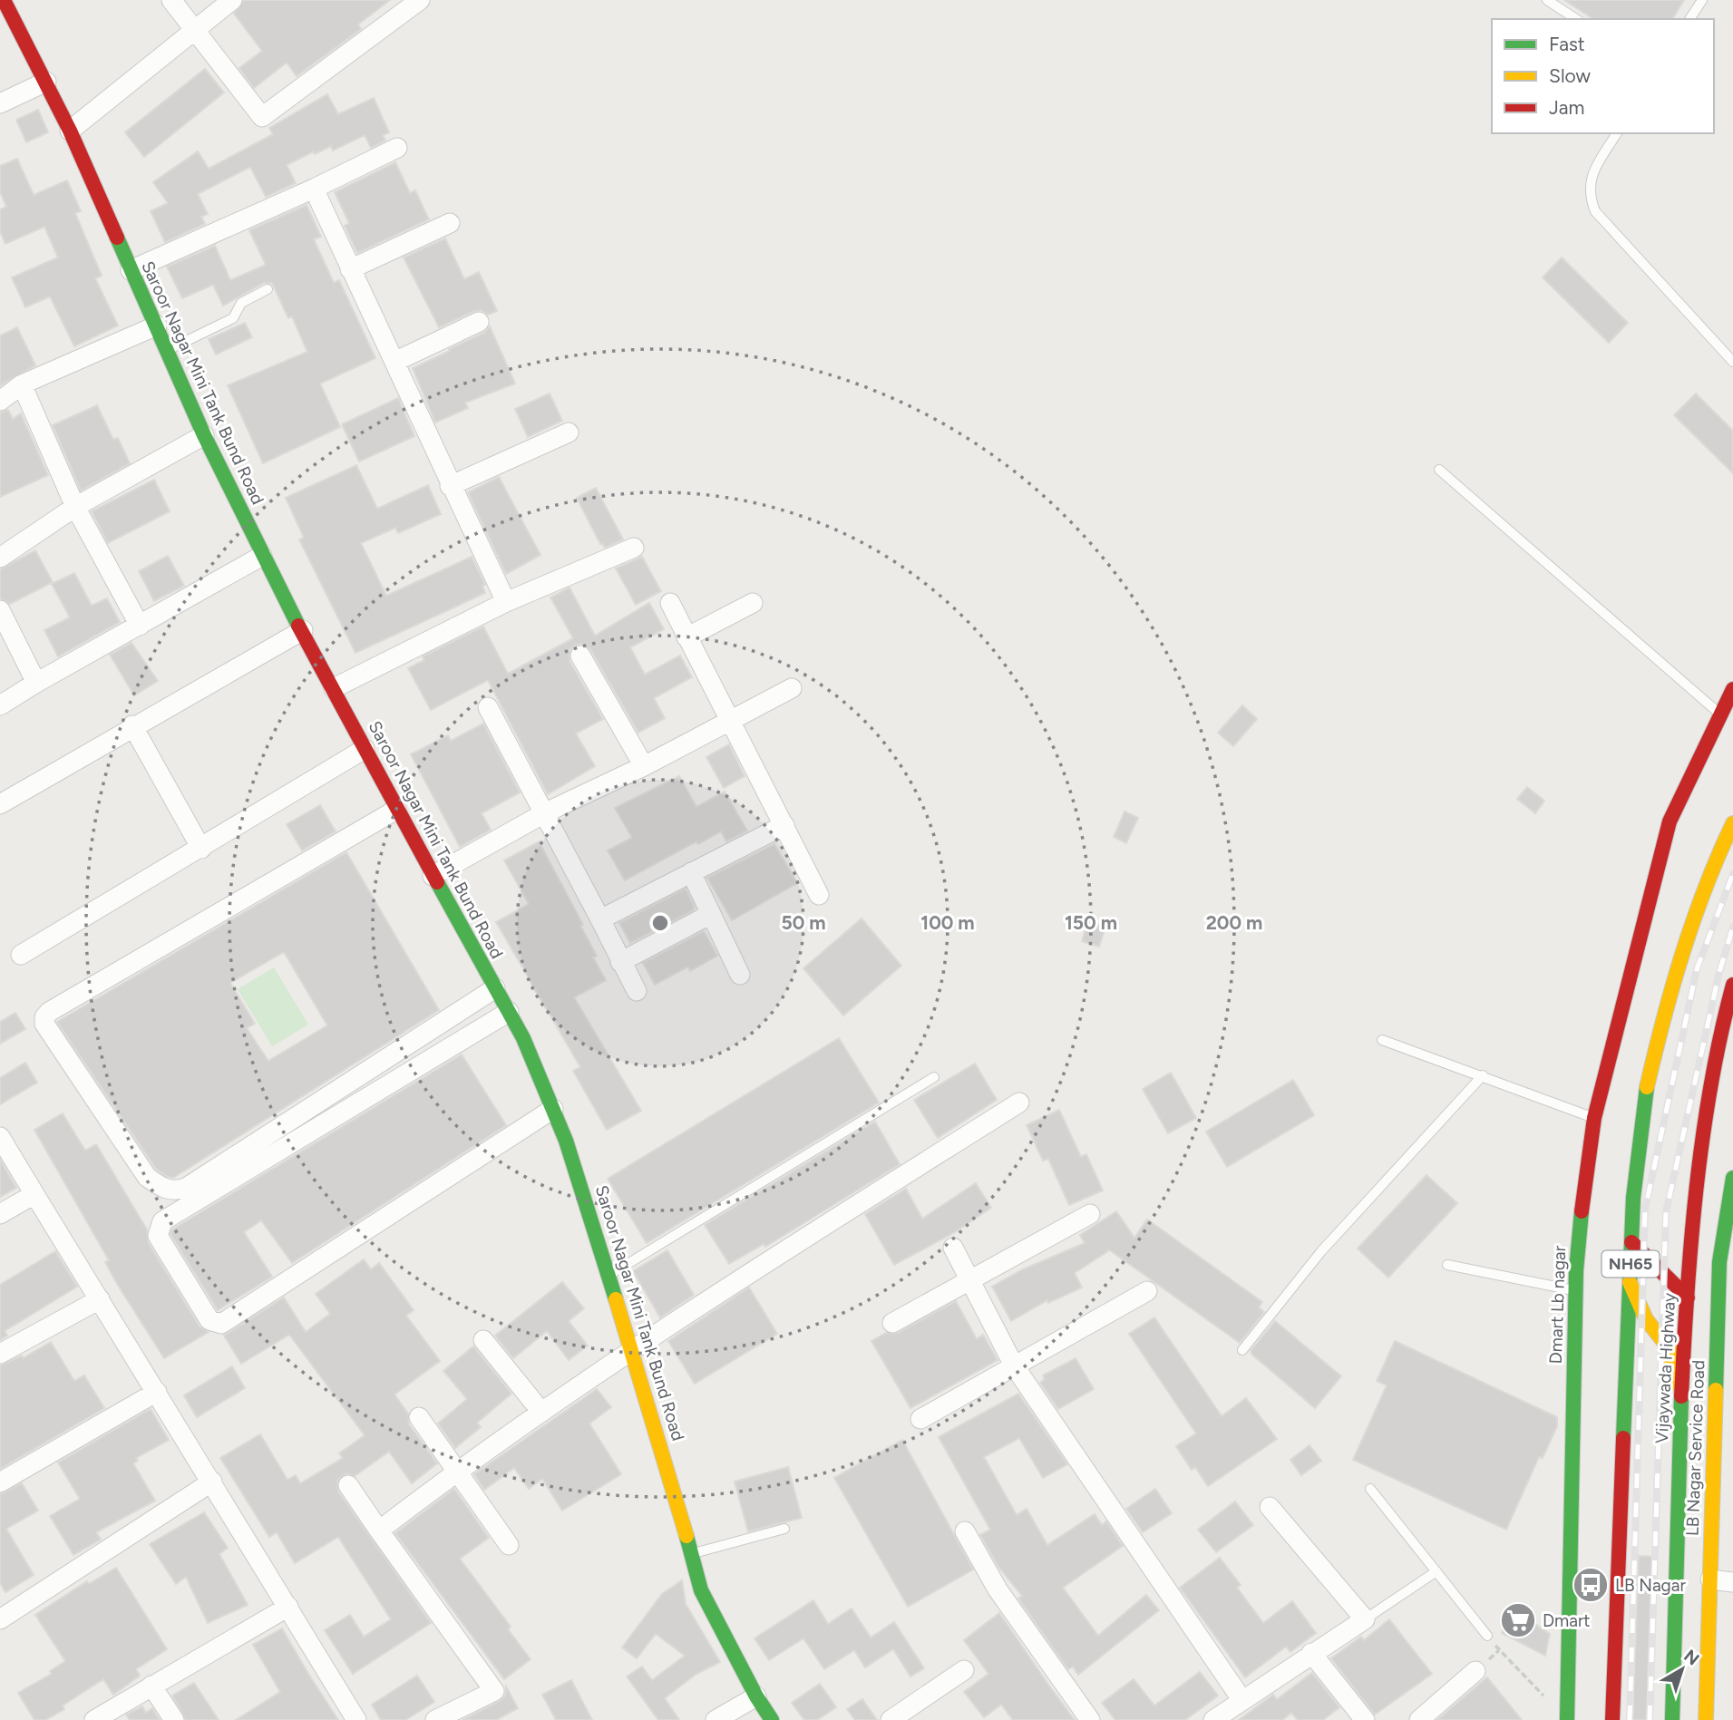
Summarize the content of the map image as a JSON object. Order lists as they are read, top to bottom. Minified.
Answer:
{"streets":{"main road":["Saroor Nagar Mini Tank Bund Road","NH65","Dmart Lb nagar","Vijaywada Highway","LB Nagar Service Road"]},"places":{"bus stop":["LB Nagar"],"supermarket":["Dmart"]},"legend":["Fast","Slow","Jam"],"north":"top right","rings":["50 m","100 m","150 m","200 m"]}
